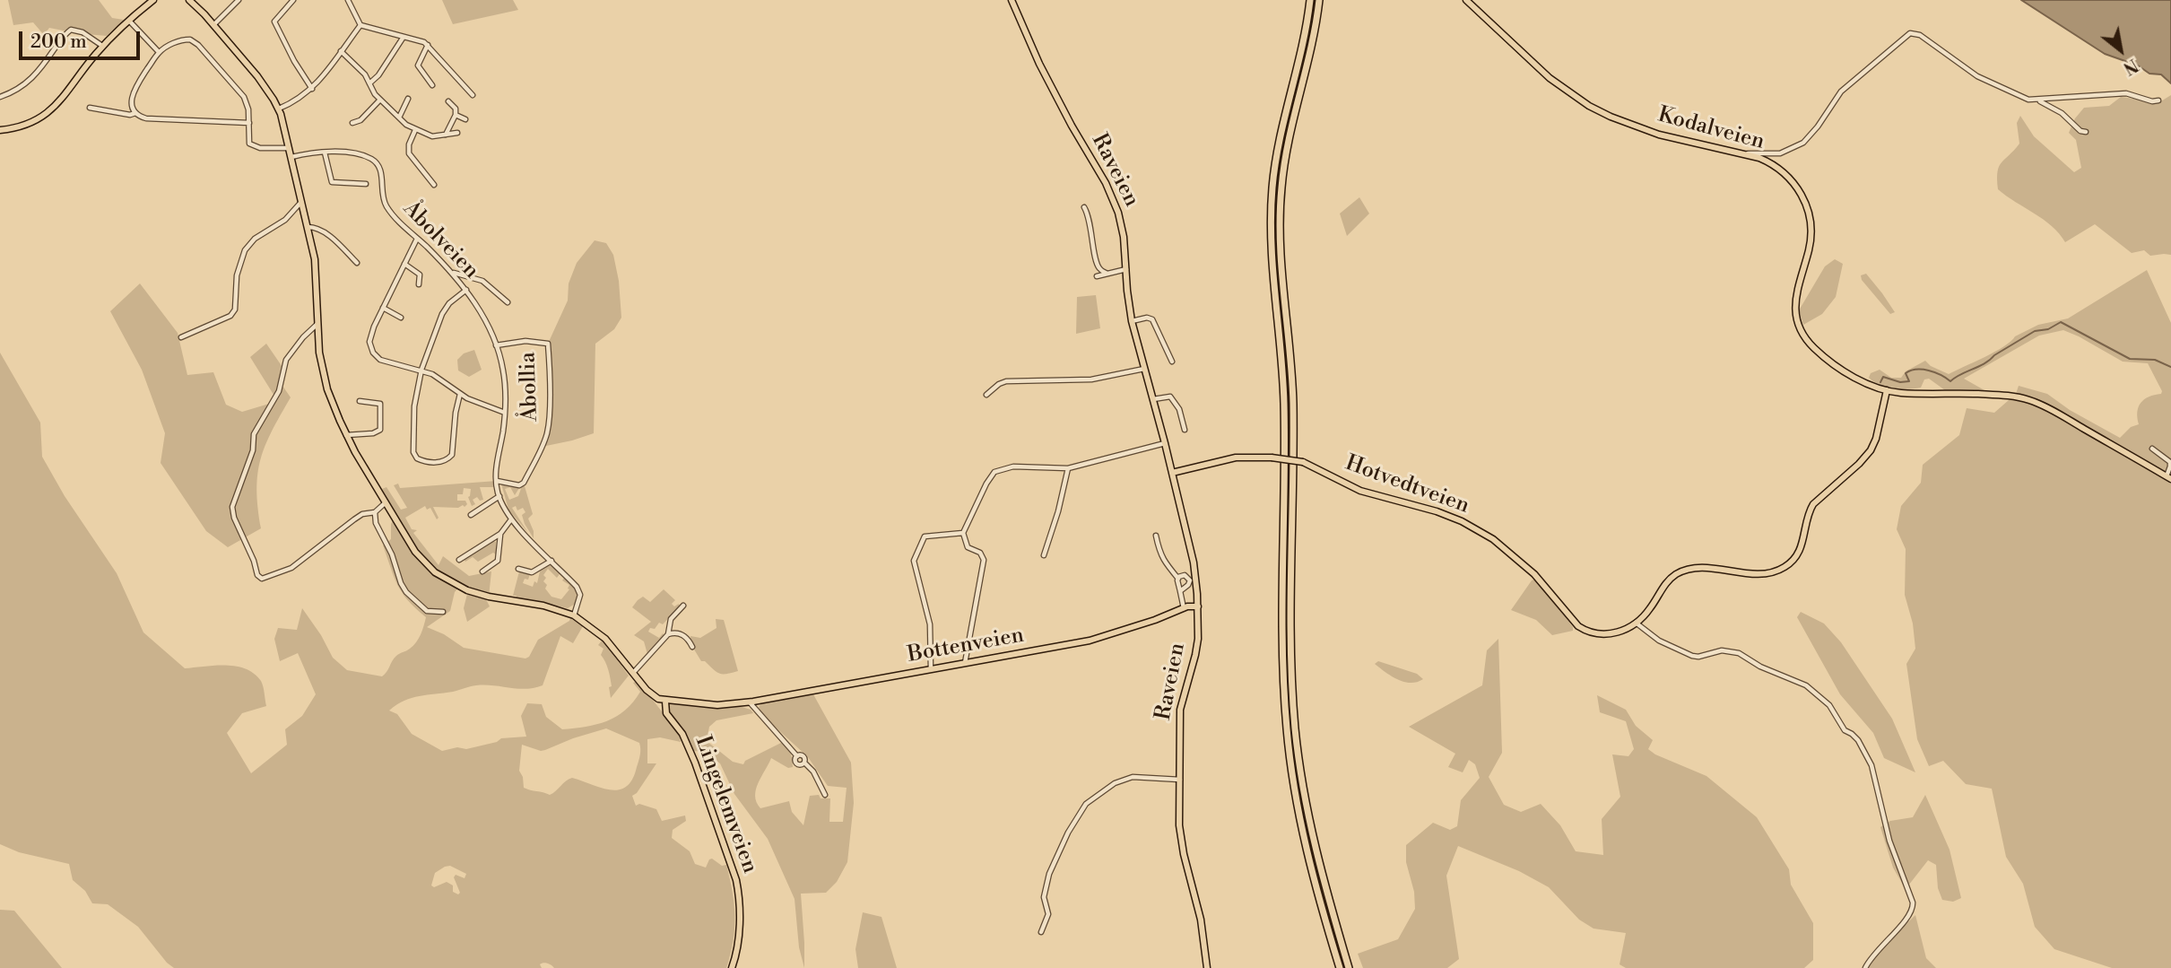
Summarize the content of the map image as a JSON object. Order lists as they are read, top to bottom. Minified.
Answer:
{"streets":{"main road":["Kodalveien","Raveien","Hotvedtveien","Bottenveien","Lingelemveien"],"street":["Åbolveien","Åbollia"]},"crossings":[["Kodalveien","Hotvedtveien"],["Raveien","Hotvedtveien"],["Raveien","Bottenveien"],["Åbolveien","Åbollia"],["Åbolveien","Lingelemveien"],["Bottenveien","Lingelemveien"]],"scale_bar":"200 m","north":"bottom right"}
